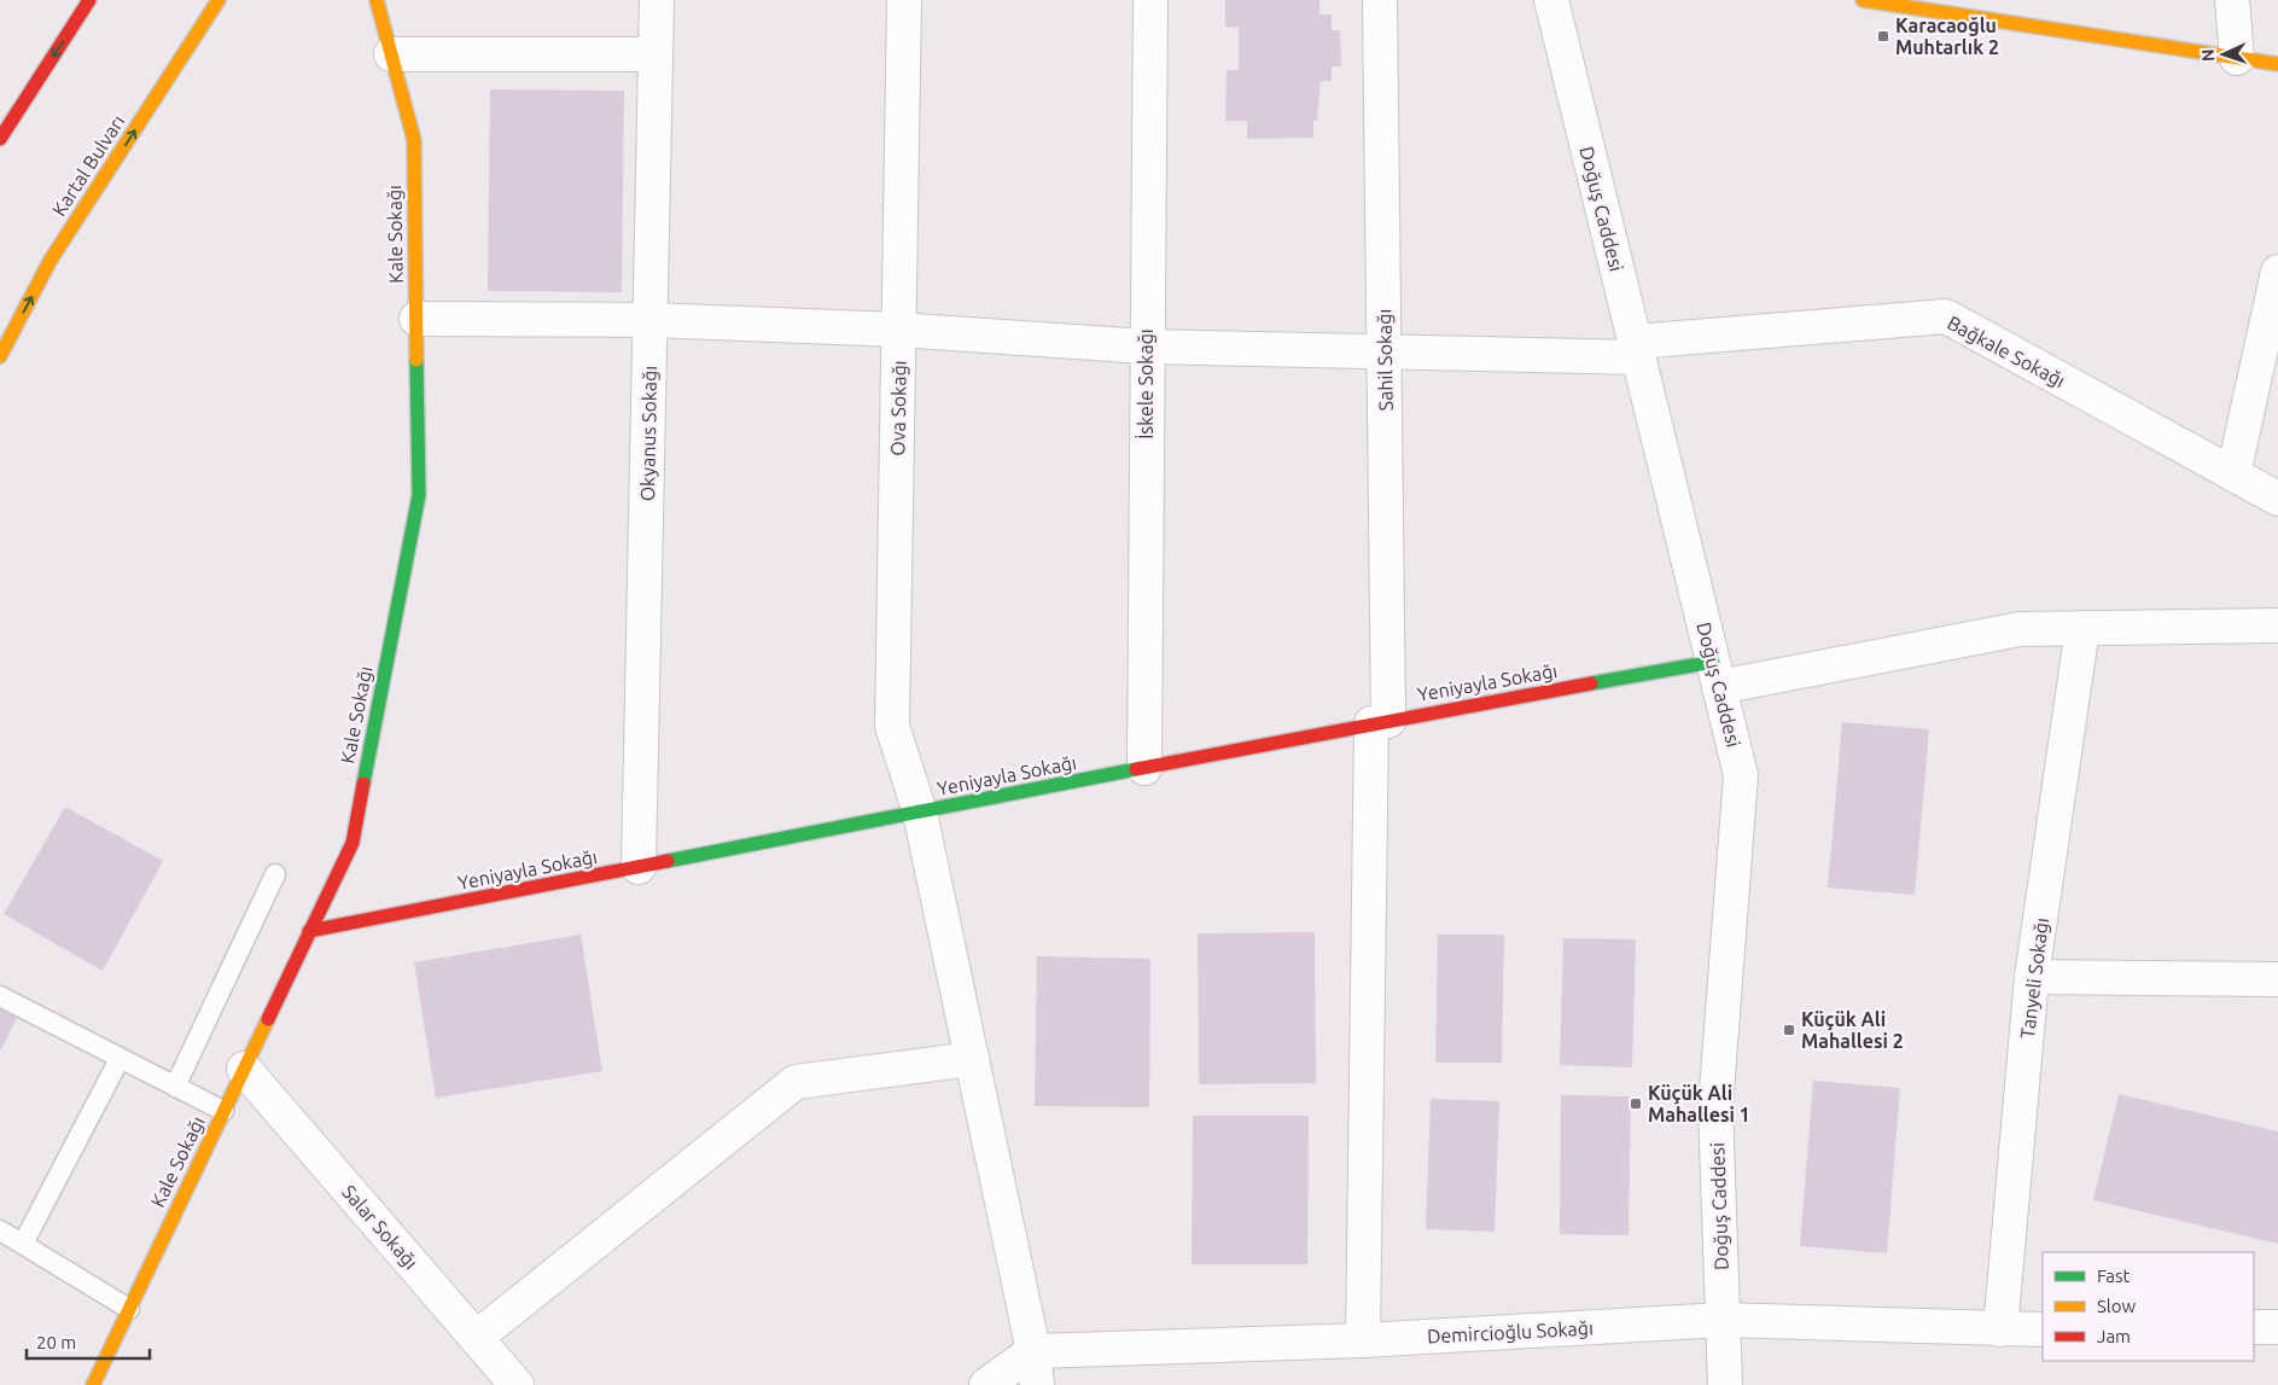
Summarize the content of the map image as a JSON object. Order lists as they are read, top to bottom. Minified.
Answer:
{"streets":{"street":["Kartal Bulvarı","Doğuş Caddesi","Kale Sokağı","Bağkale Sokağı","Sahil Sokağı","İskele Sokağı","Ova Sokağı","Okyanus Sokağı","Yeniyayla Sokağı","Tanyeli Sokağı","Salar Sokağı","Demircioğlu Sokağı"]},"crossings":[["Doğuş Caddesi","Bağkale Sokağı"],["Doğuş Caddesi","Yeniyayla Sokağı"],["Doğuş Caddesi","Demircioğlu Sokağı"],["Kale Sokağı","Bağkale Sokağı"],["Kale Sokağı","Yeniyayla Sokağı"],["Kale Sokağı","Salar Sokağı"],["Bağkale Sokağı","Sahil Sokağı"],["Bağkale Sokağı","İskele Sokağı"],["Bağkale Sokağı","Ova Sokağı"],["Bağkale Sokağı","Okyanus Sokağı"],["Sahil Sokağı","Yeniyayla Sokağı"],["Sahil Sokağı","Demircioğlu Sokağı"],["İskele Sokağı","Yeniyayla Sokağı"],["Ova Sokağı","Yeniyayla Sokağı"],["Ova Sokağı","Demircioğlu Sokağı"],["Okyanus Sokağı","Yeniyayla Sokağı"],["Tanyeli Sokağı","Demircioğlu Sokağı"]],"places":{"transit":["Karacaoğlu Muhtarlık 2","Küçük Ali Mahallesi 2","Küçük Ali Mahallesi 1"]},"legend":["Fast","Slow","Jam"],"scale_bar":"20 m","north":"left"}
